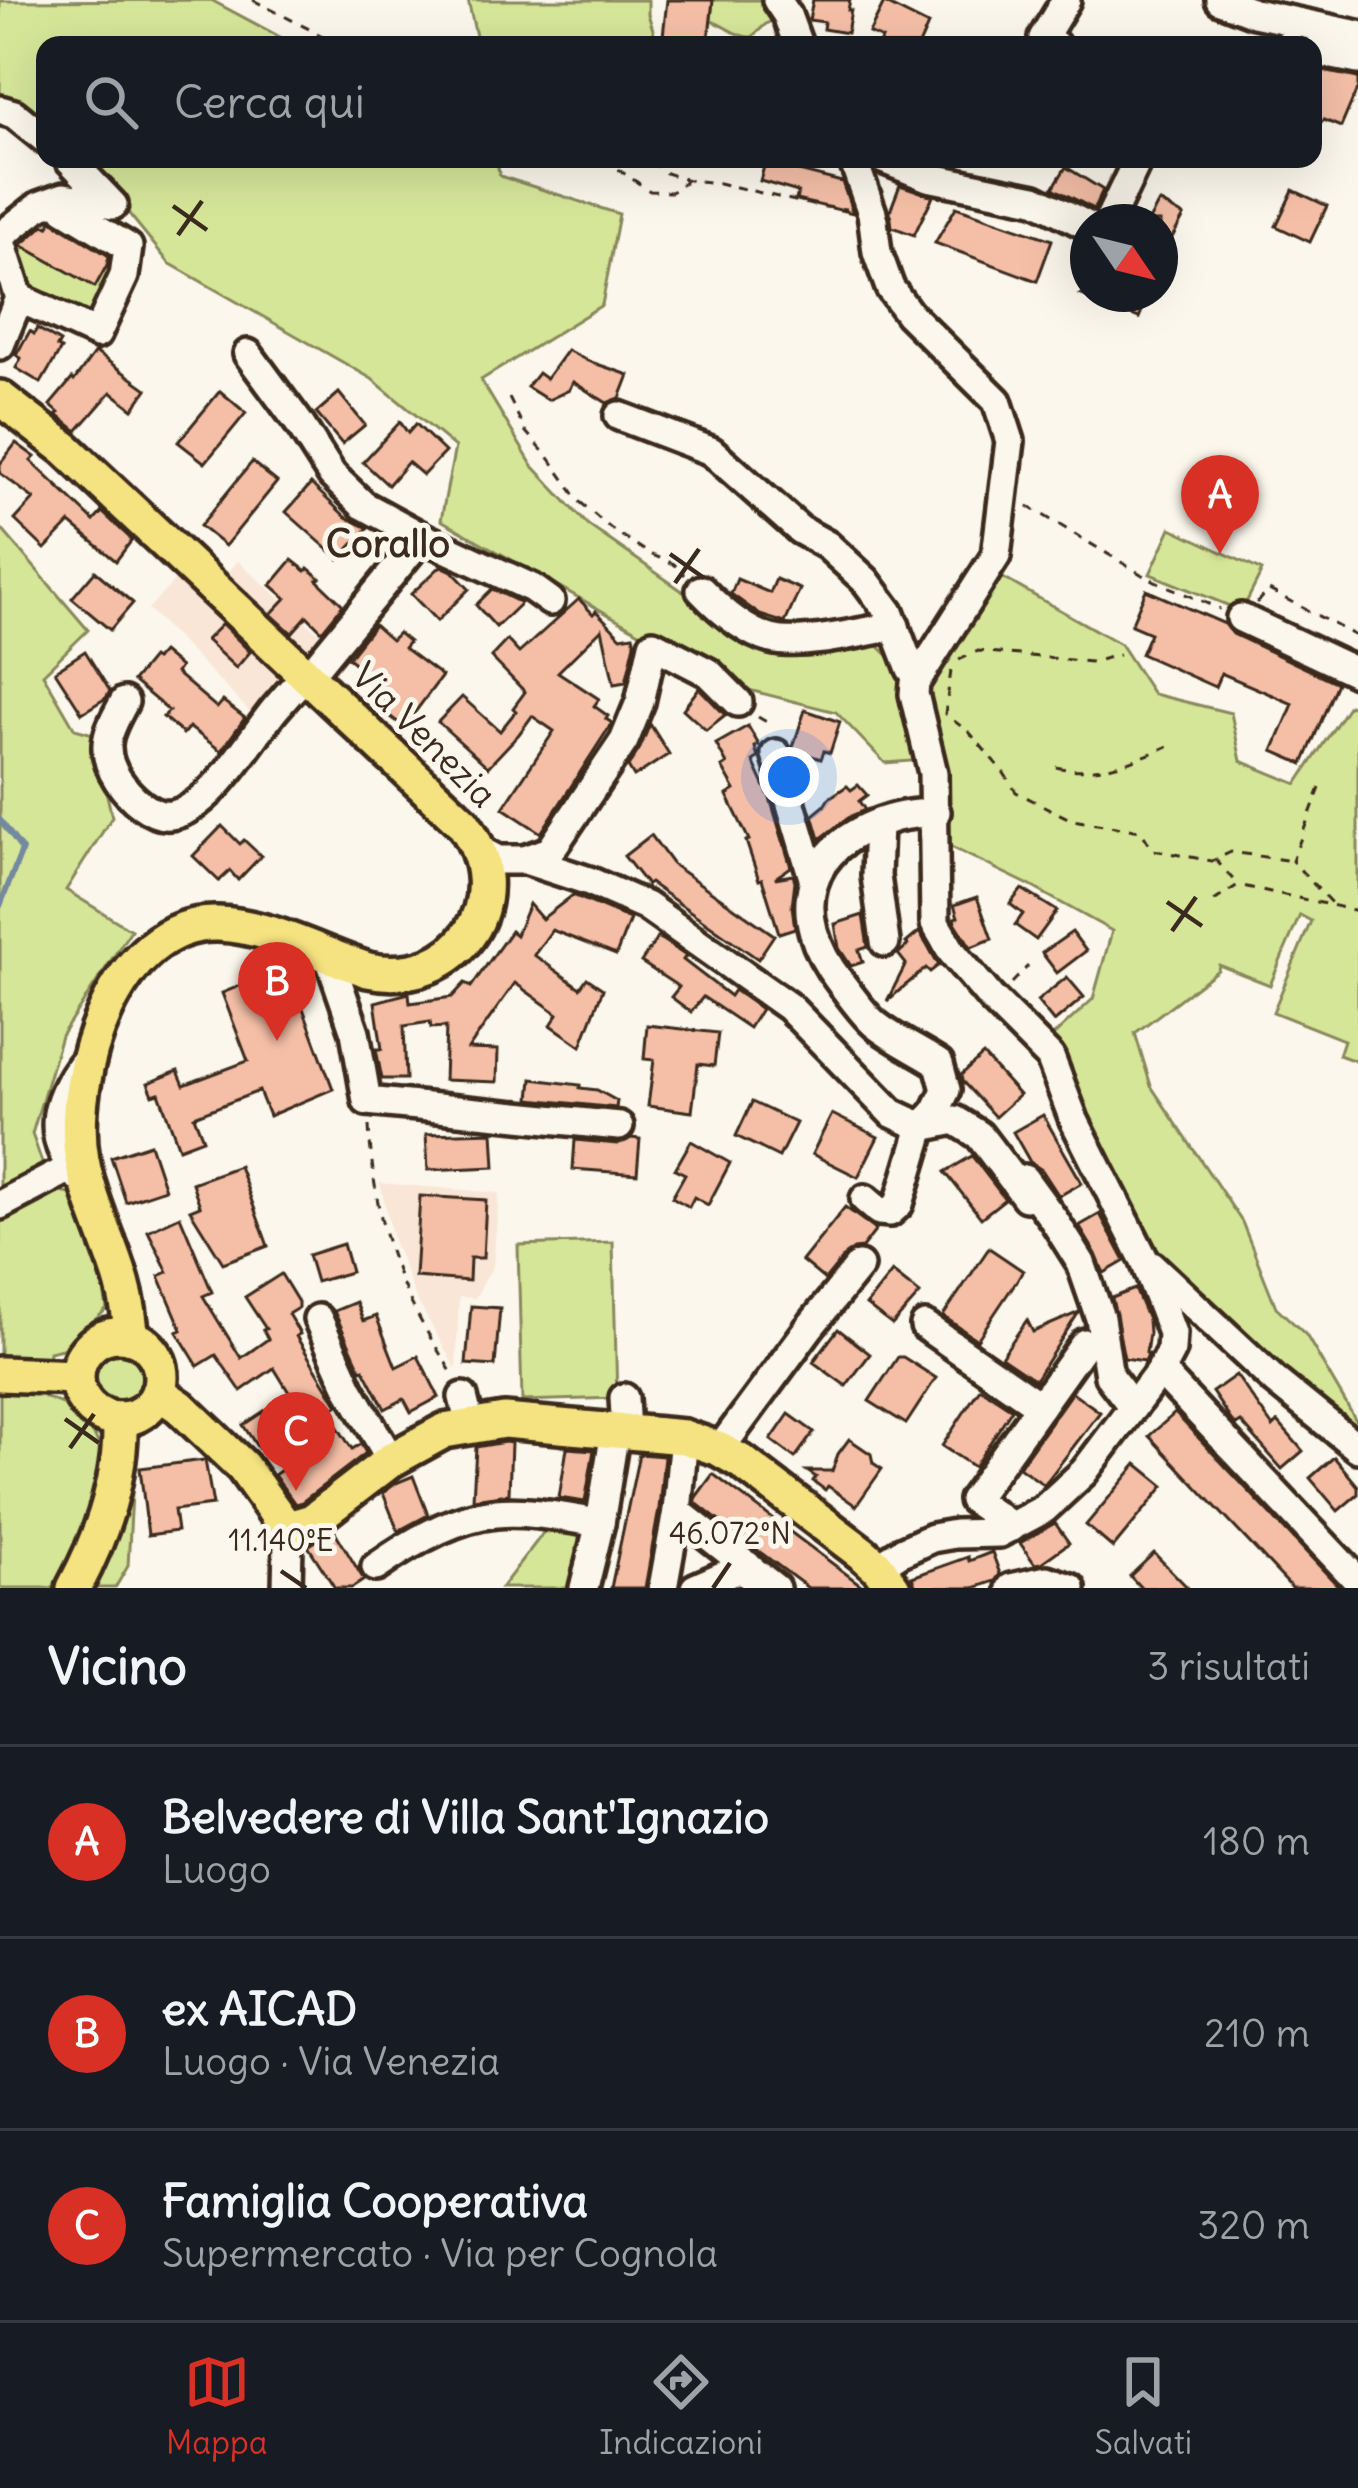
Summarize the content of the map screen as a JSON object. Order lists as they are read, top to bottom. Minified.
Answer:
{"streets":{"main road":["Via Venezia"]},"districts":["Corallo"],"north":"bottom right","page":{"search":"Cerca qui","pins":["A","B","C"],"heading":["Vicino","3 risultati"],"list":[{"mark":"A","name":"Belvedere di Villa Sant'Ignazio","note":"Luogo","value":"180 m"},{"mark":"B","name":"ex AICAD","note":"Luogo · Via Venezia","value":"210 m"},{"mark":"C","name":"Famiglia Cooperativa","note":"Supermercato · Via per Cognola","value":"320 m"}],"nav":["Mappa","Indicazioni","Salvati"]},"coordinates":["46.072°N","11.140°E"]}
